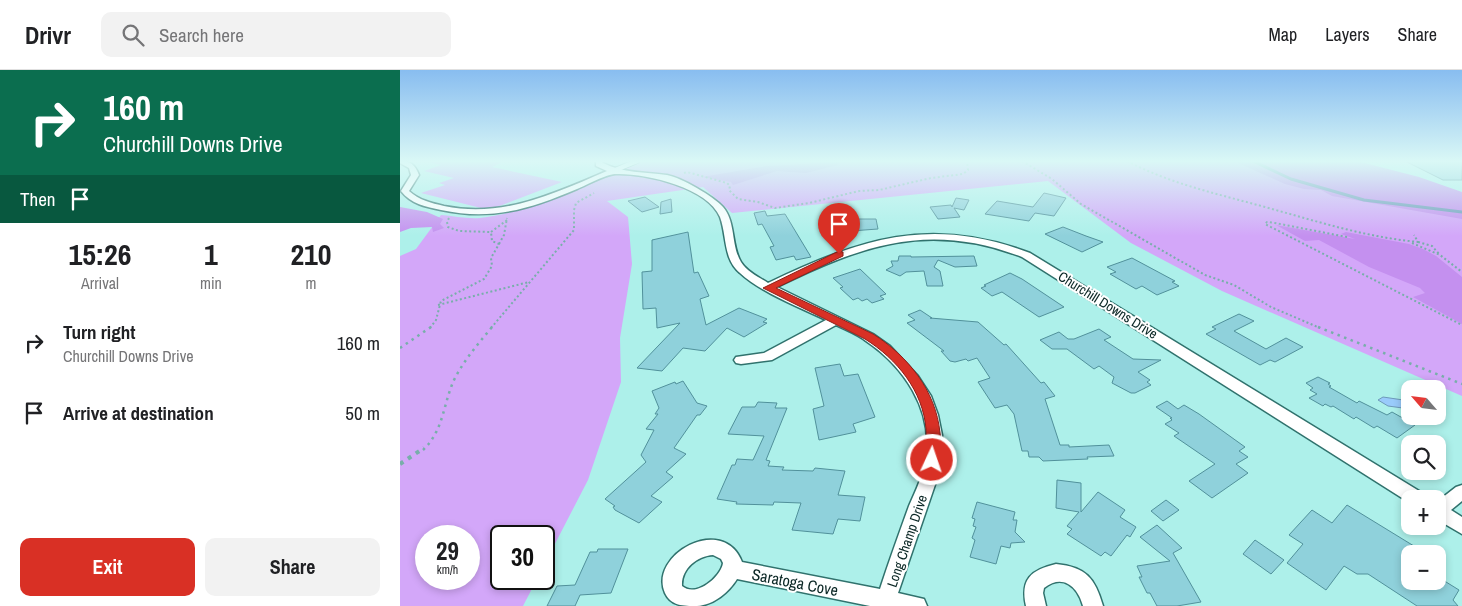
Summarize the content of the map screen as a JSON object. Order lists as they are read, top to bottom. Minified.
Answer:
{"streets":{"street":["Churchill Downs Drive","Long Champ Drive","Saratoga Cove"]},"crossings":[["Churchill Downs Drive","Long Champ Drive"],["Long Champ Drive","Saratoga Cove"]],"north":"top left","page":{"header":"Drivr","search":"Search here","nav":["Map","Layers","Share"],"turn":["160 m","Churchill Downs Drive"],"then":"Then","eta":["15:26","Arrival","1","min","210","m"],"list":[{"name":"Turn right","note":"Churchill Downs Drive","value":"160 m"},{"name":"Arrive at destination","value":"50 m"}],"map_buttons":["+","−"],"speed":"29 km/h","limit":"30","buttons":["Exit","Share"]}}
